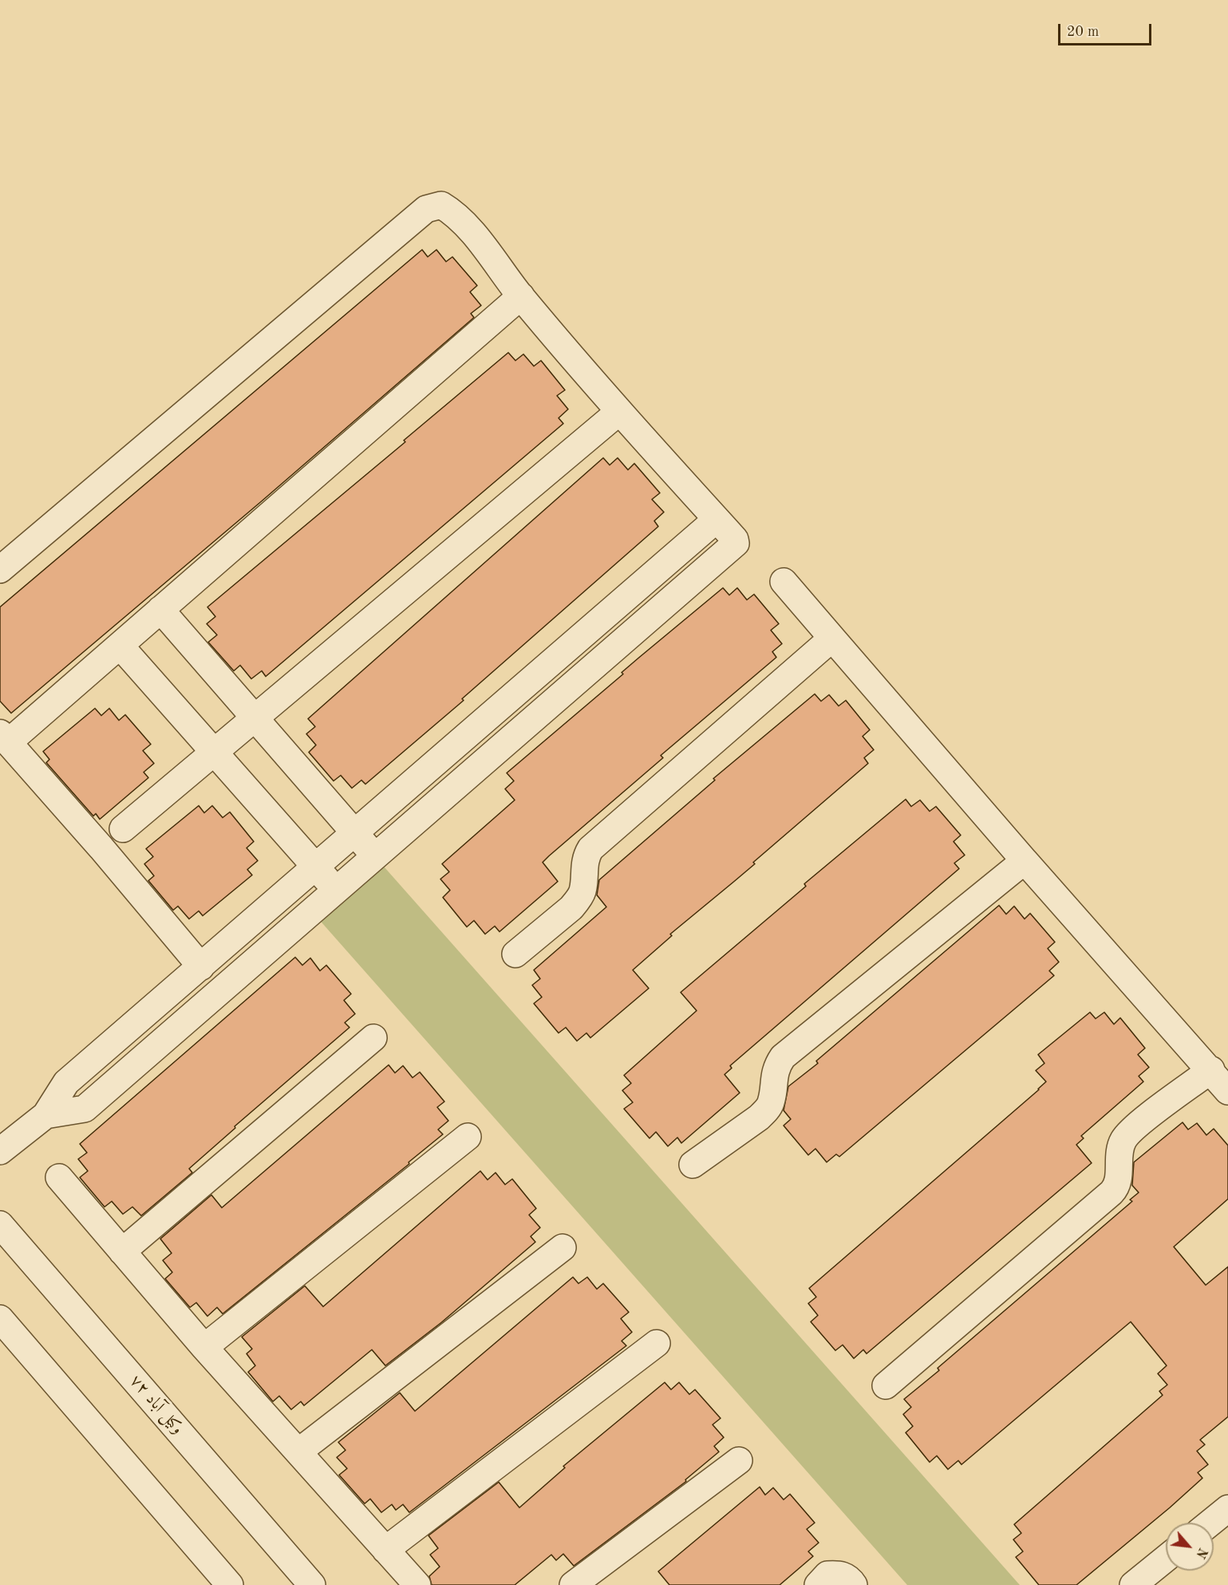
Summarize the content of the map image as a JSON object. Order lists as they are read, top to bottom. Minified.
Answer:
{"streets":{"street":["۷۲ وکیل آباد"]},"scale_bar":"20 m","north":"bottom right"}
